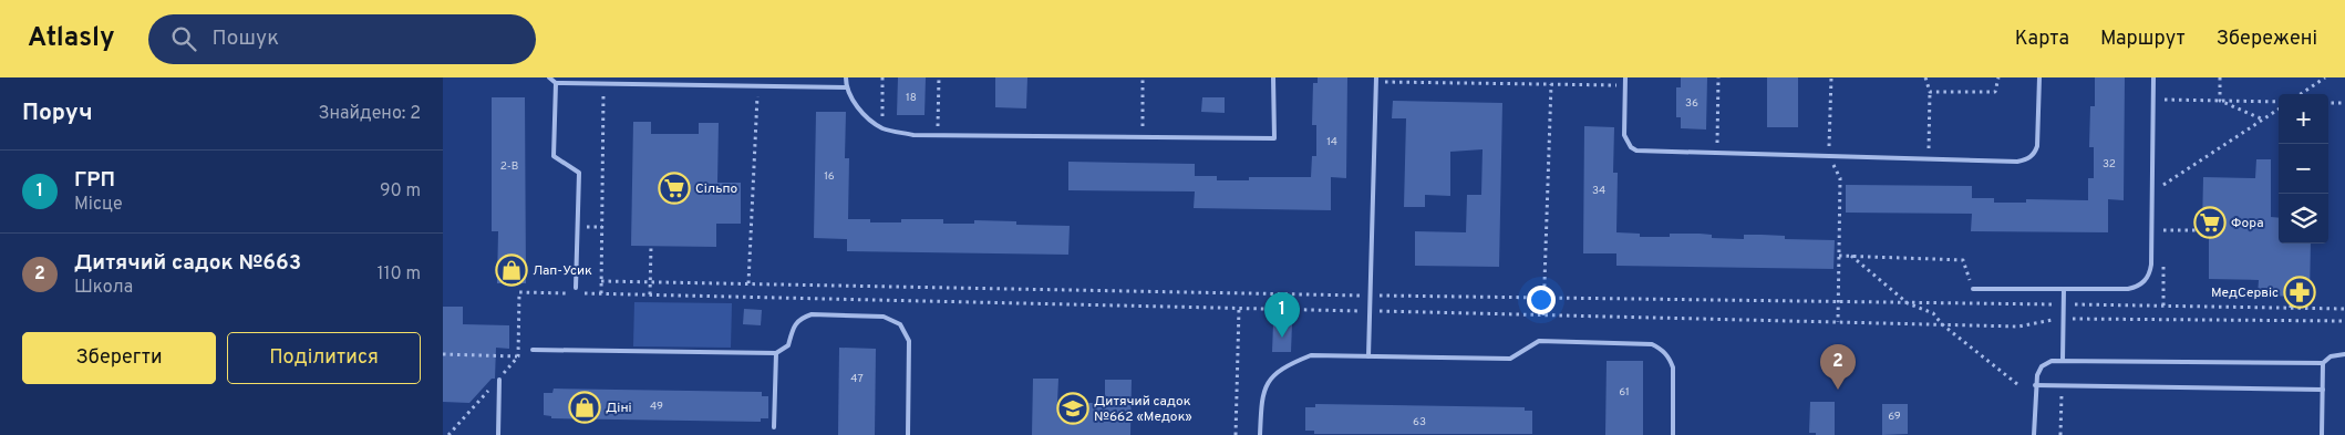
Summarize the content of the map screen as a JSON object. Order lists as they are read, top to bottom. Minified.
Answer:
{"places":{"supermarket":["Сільпо","Фора"],"shop":["Лап-Усик","Діні"],"pharmacy":["МедСервіс"],"school or university":["Дитячий садок №662 «Медок»"]},"house_numbers":["18","36","14","32","2-В","16","34","47","61","49","69","63"],"page":{"header":"Atlasly","search":"Пошук","nav":["Карта","Маршрут","Збережені"],"heading":["Поруч","Знайдено: 2"],"map_buttons":["+","−"],"list":[{"mark":"1","name":"ГРП","note":"Місце","value":"90 m"},{"mark":"2","name":"Дитячий садок №663","note":"Школа","value":"110 m"}],"pins":["1","2"],"buttons":["Зберегти","Поділитися"]}}
